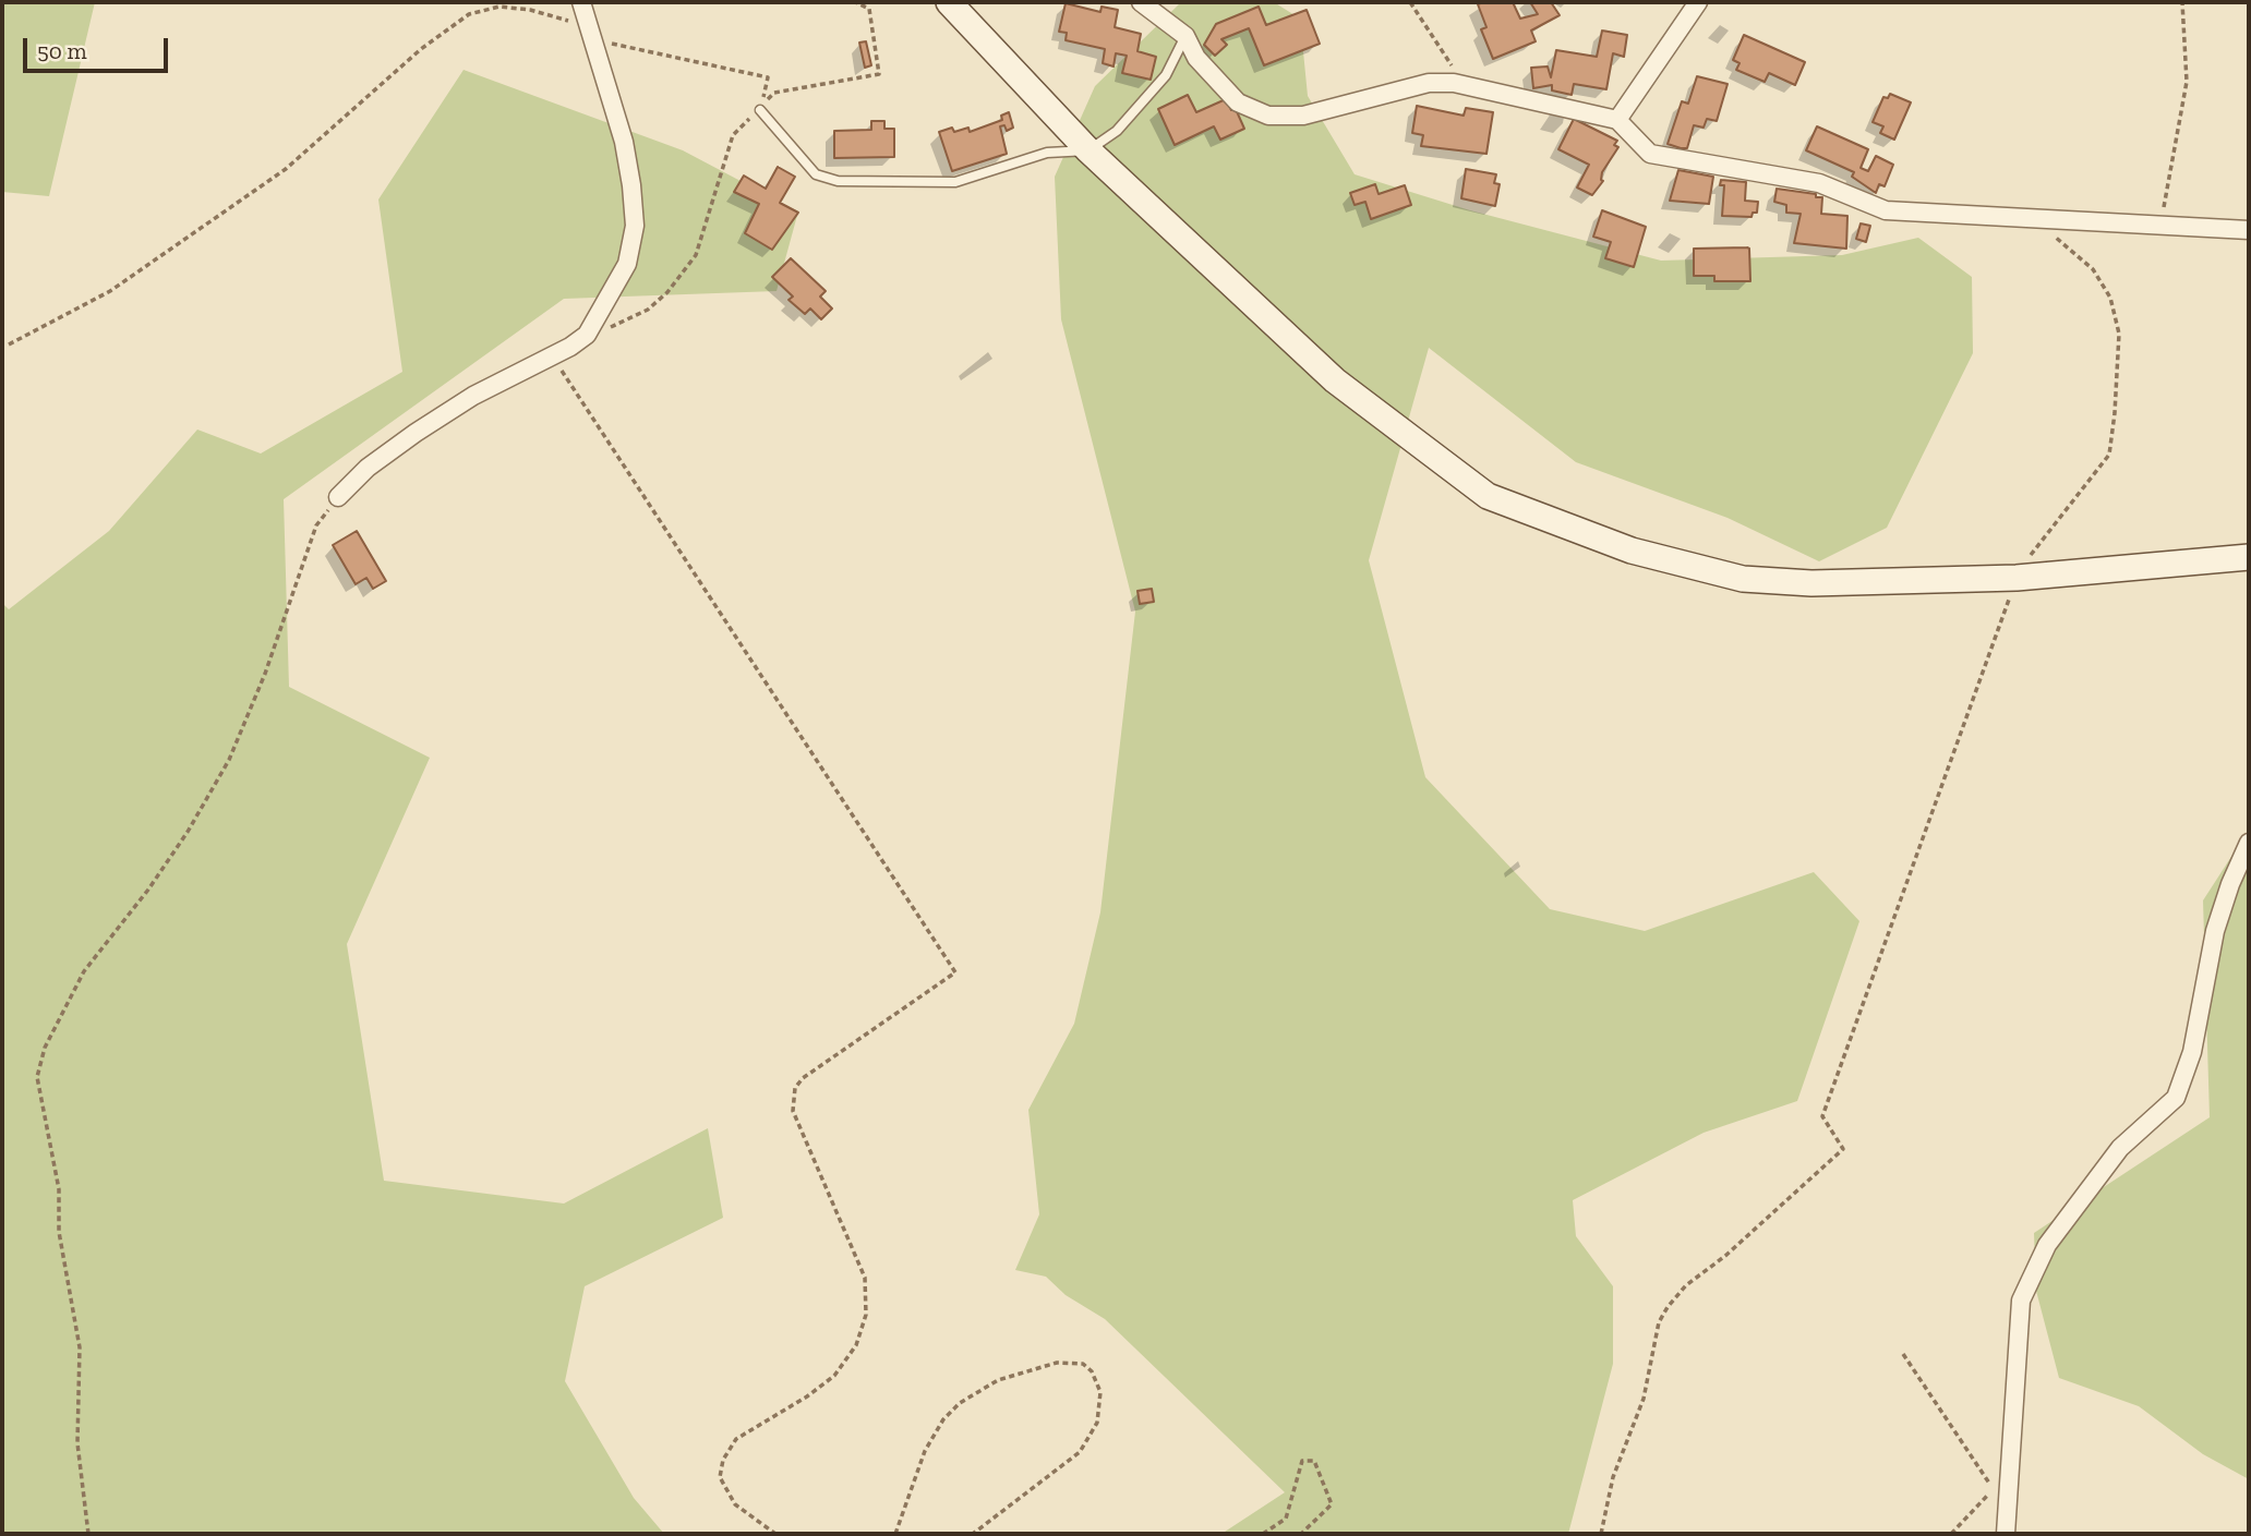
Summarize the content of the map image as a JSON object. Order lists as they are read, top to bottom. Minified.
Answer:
{"scale_bar":"50 m"}
